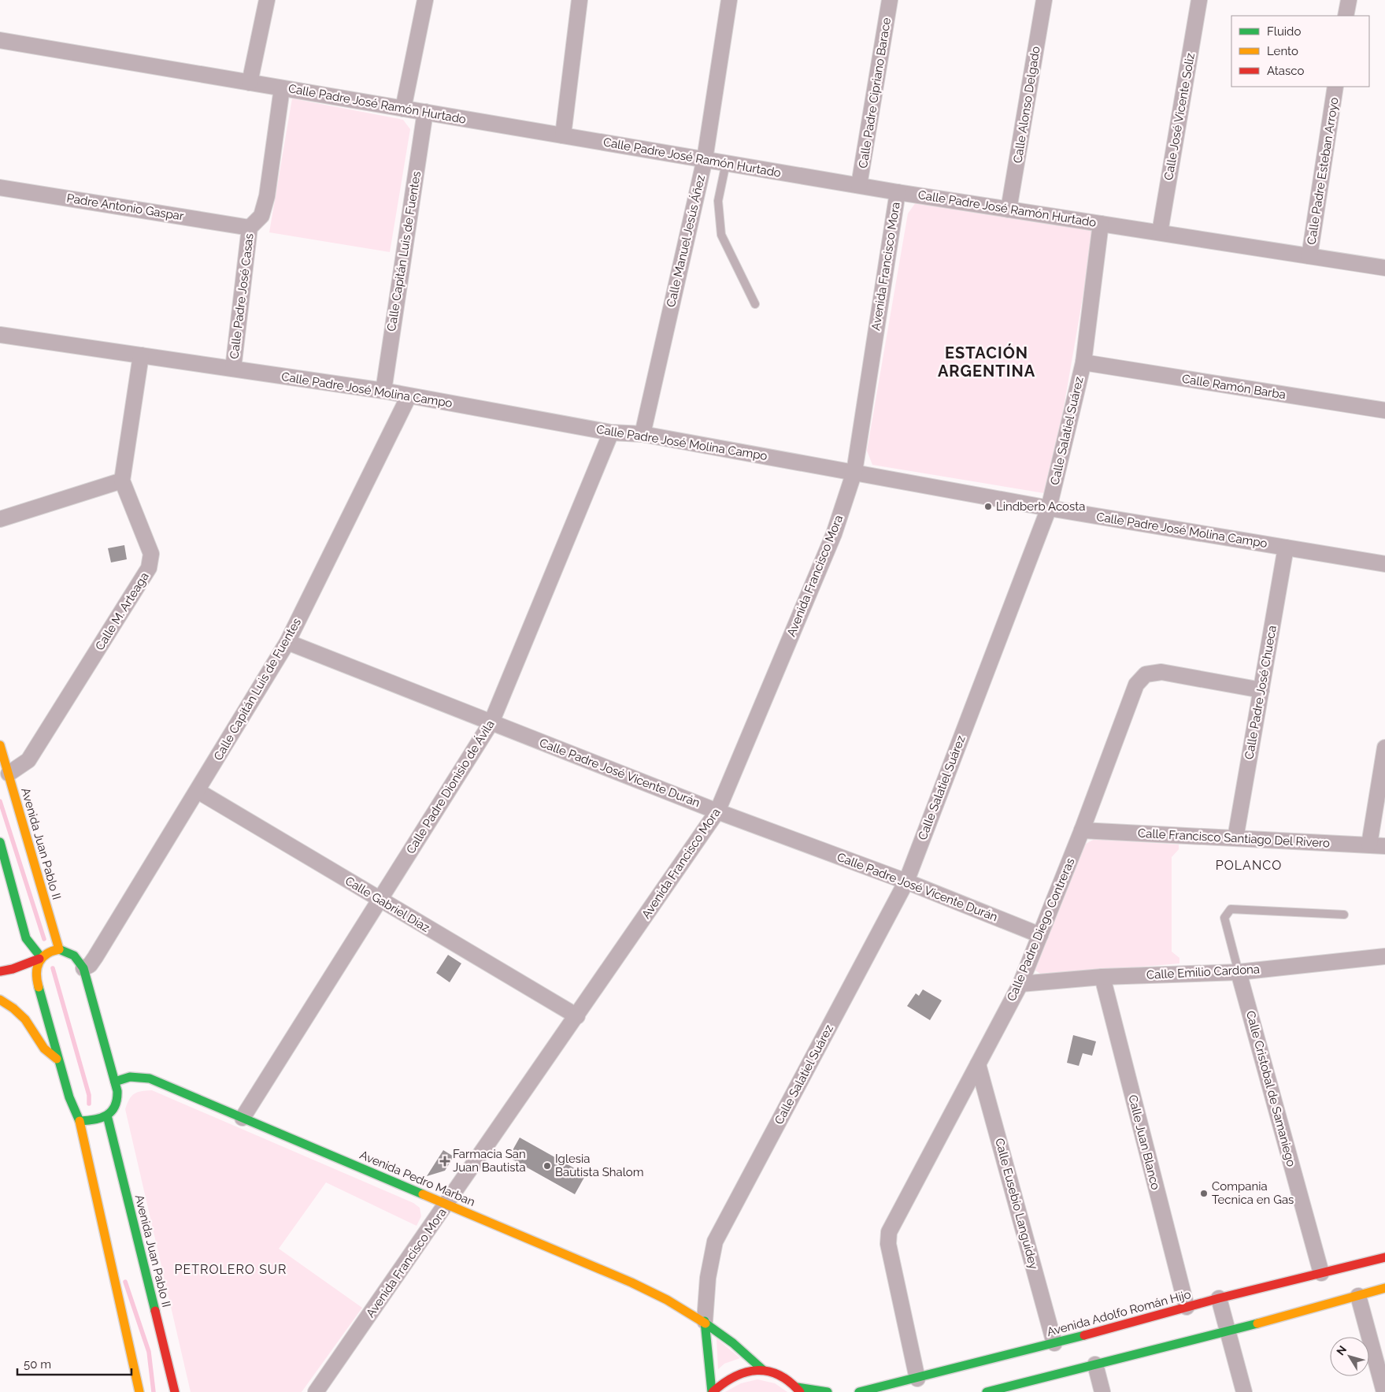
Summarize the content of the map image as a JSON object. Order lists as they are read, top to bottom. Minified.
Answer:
{"streets":{"street":["Calle Padre Cipriano Barace","Calle Padre José Ramón Hurtado","Calle Alonso Delgado","Calle José Vicente Soliz","Calle Padre Esteban Arroyo","Padre Antonio Gaspar","Calle Manuel Jesús Áñez","Calle Capitán Luis de Fuentes","Avenida Francisco Mora","Calle Padre José Casas","Calle Ramón Barba","Calle Padre José Molina Campo","Calle Salatiel Suárez","Calle M. Arteaga","Calle Padre José Chueca","Calle Padre José Vicente Durán","Calle Padre Dionisio de Ávila","Calle Francisco Santiago Del Rivero","Avenida Juan Pablo II","Calle Gabriel Diaz","Calle Padre Diego Contreras","Calle Emilio Cardona","Calle Cristobal de Samaniego","Calle Juan Blanco","Avenida Pedro Marban","Calle Eusebio Languidey","Avenida Adolfo Román Hijo"]},"crossings":[["Calle Padre Cipriano Barace","Calle Padre José Ramón Hurtado"],["Calle Padre José Ramón Hurtado","Calle Alonso Delgado"],["Calle Padre José Ramón Hurtado","Calle José Vicente Soliz"],["Calle Padre José Ramón Hurtado","Calle Padre Esteban Arroyo"],["Calle Padre José Ramón Hurtado","Calle Manuel Jesús Áñez"],["Calle Padre José Ramón Hurtado","Calle Capitán Luis de Fuentes"],["Calle Padre José Ramón Hurtado","Avenida Francisco Mora"],["Calle Padre José Ramón Hurtado","Calle Padre José Casas"],["Calle Padre José Ramón Hurtado","Calle Salatiel Suárez"],["Padre Antonio Gaspar","Calle Padre José Casas"],["Calle Manuel Jesús Áñez","Calle Padre José Molina Campo"],["Calle Capitán Luis de Fuentes","Calle Padre José Molina Campo"],["Calle Capitán Luis de Fuentes","Calle Padre José Vicente Durán"],["Calle Capitán Luis de Fuentes","Calle Gabriel Diaz"],["Avenida Francisco Mora","Calle Padre José Molina Campo"],["Avenida Francisco Mora","Calle Padre José Vicente Durán"],["Avenida Francisco Mora","Calle Gabriel Diaz"],["Avenida Francisco Mora","Avenida Pedro Marban"],["Calle Padre José Casas","Calle Padre José Molina Campo"],["Calle Ramón Barba","Calle Salatiel Suárez"],["Calle Padre José Molina Campo","Calle Salatiel Suárez"],["Calle Padre José Molina Campo","Calle Padre José Chueca"],["Calle Padre José Molina Campo","Calle Padre Dionisio de Ávila"],["Calle Salatiel Suárez","Calle Padre José Vicente Durán"],["Calle Salatiel Suárez","Avenida Pedro Marban"],["Calle M. Arteaga","Avenida Juan Pablo II"],["Calle Padre José Chueca","Calle Francisco Santiago Del Rivero"],["Calle Padre José Chueca","Calle Padre Diego Contreras"],["Calle Padre José Vicente Durán","Calle Padre Dionisio de Ávila"],["Calle Padre José Vicente Durán","Calle Padre Diego Contreras"],["Calle Padre Dionisio de Ávila","Calle Gabriel Diaz"],["Calle Padre Dionisio de Ávila","Avenida Pedro Marban"],["Calle Francisco Santiago Del Rivero","Calle Padre Diego Contreras"],["Calle Padre Diego Contreras","Calle Emilio Cardona"],["Calle Padre Diego Contreras","Calle Eusebio Languidey"],["Calle Padre Diego Contreras","Avenida Adolfo Román Hijo"],["Calle Emilio Cardona","Calle Cristobal de Samaniego"],["Calle Emilio Cardona","Calle Juan Blanco"],["Calle Cristobal de Samaniego","Avenida Adolfo Román Hijo"],["Calle Juan Blanco","Avenida Adolfo Román Hijo"],["Calle Eusebio Languidey","Avenida Adolfo Román Hijo"]],"districts":["ESTACIÓN ARGENTINA","POLANCO","PETROLERO SUR"],"places":{"other":["Lindberb Acosta","Iglesia Bautista Shalom","Compania Tecnica en Gas"],"health":["Farmacia San Juan Bautista"]},"legend":["Fluido","Lento","Atasco"],"scale_bar":"50 m","north":"top left"}
